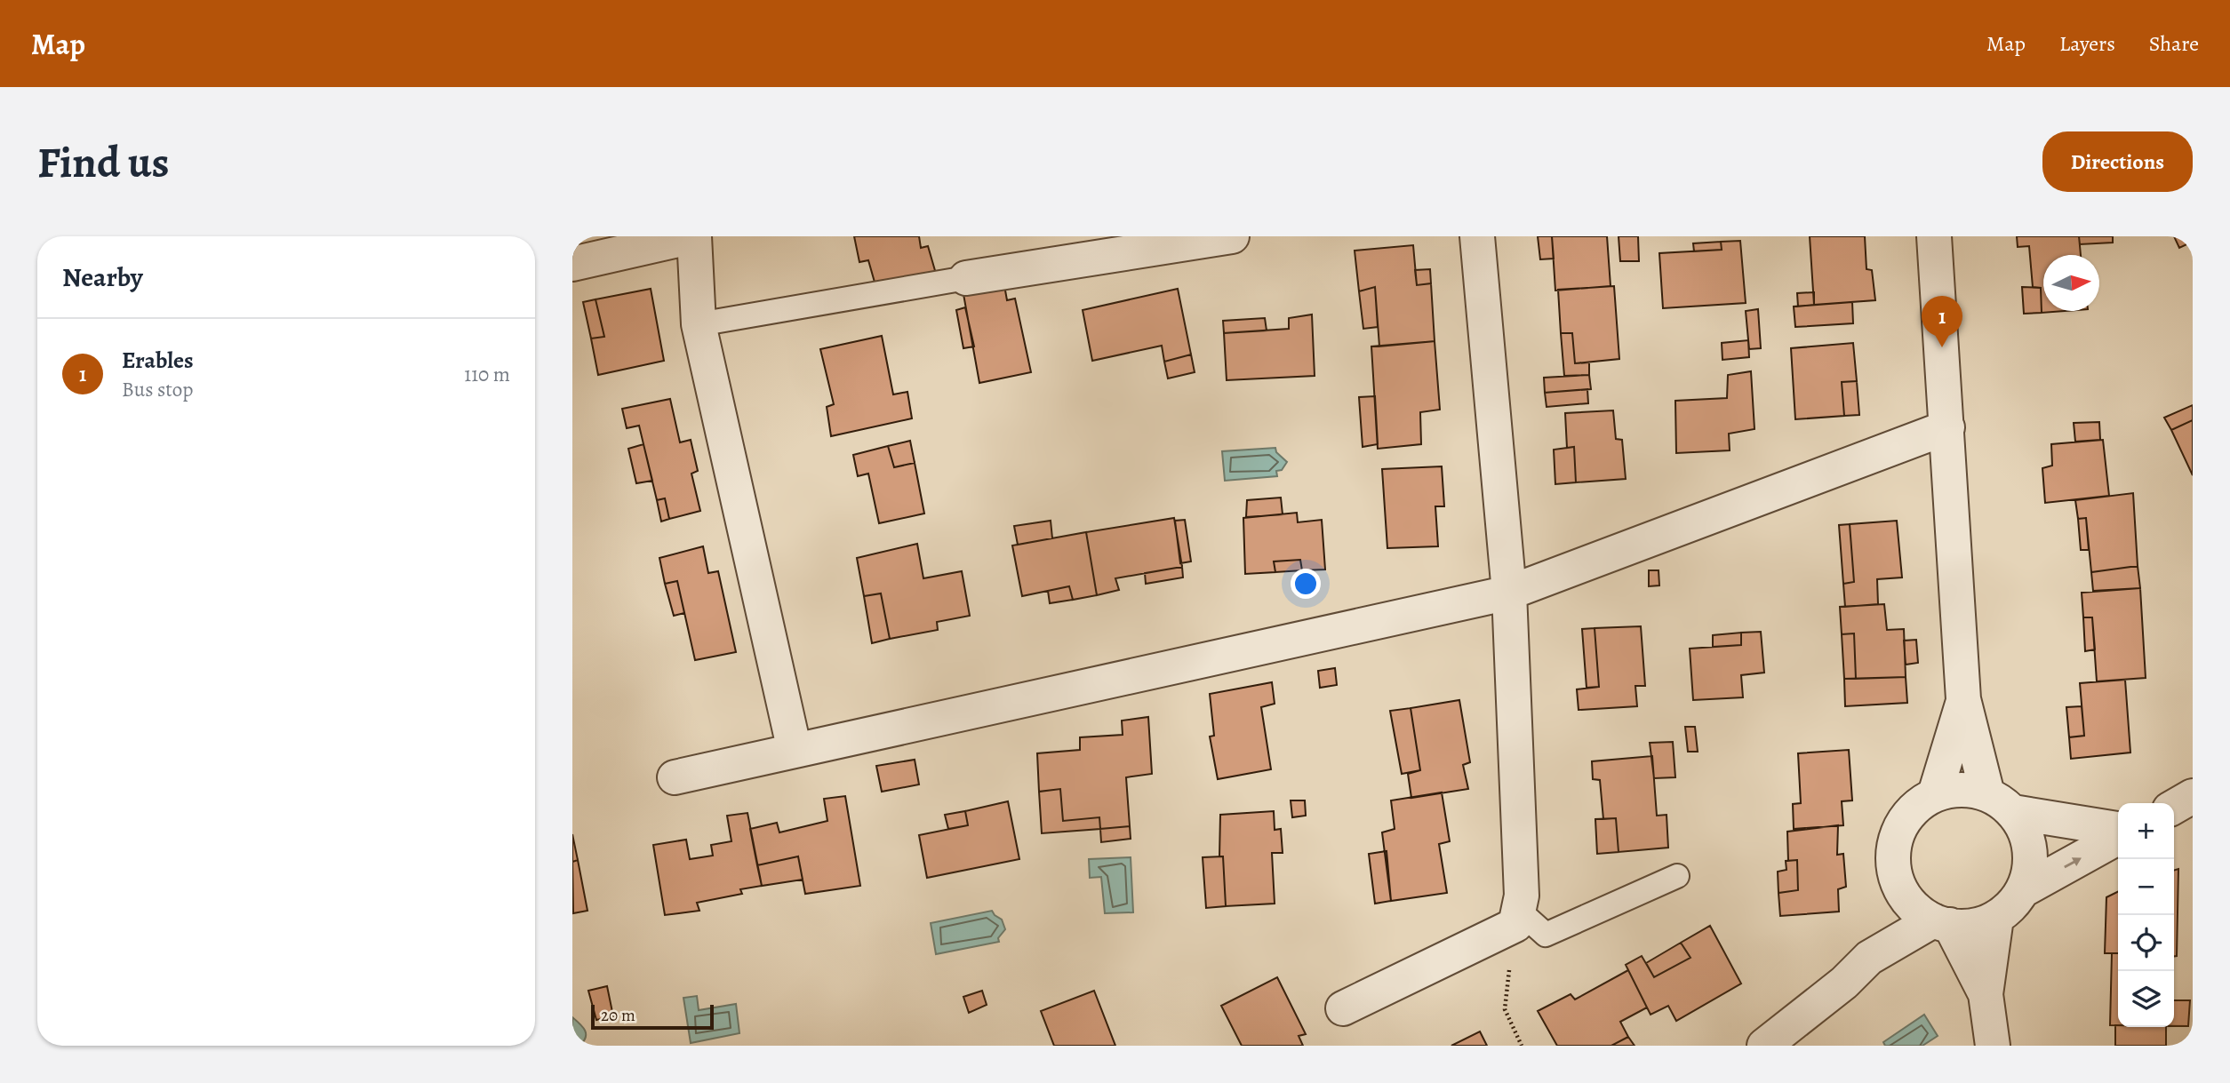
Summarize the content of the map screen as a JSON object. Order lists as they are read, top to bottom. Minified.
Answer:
{"scale_bar":"20 m","north":"right","page":{"header":"Map","nav":["Map","Layers","Share"],"buttons":"Directions","title":"Find us","heading":"Nearby","pins":"1","list":[{"mark":"1","name":"Erables","note":"Bus stop","value":"110 m"}],"map_buttons":["+","−"],"scale":"20 m"}}
